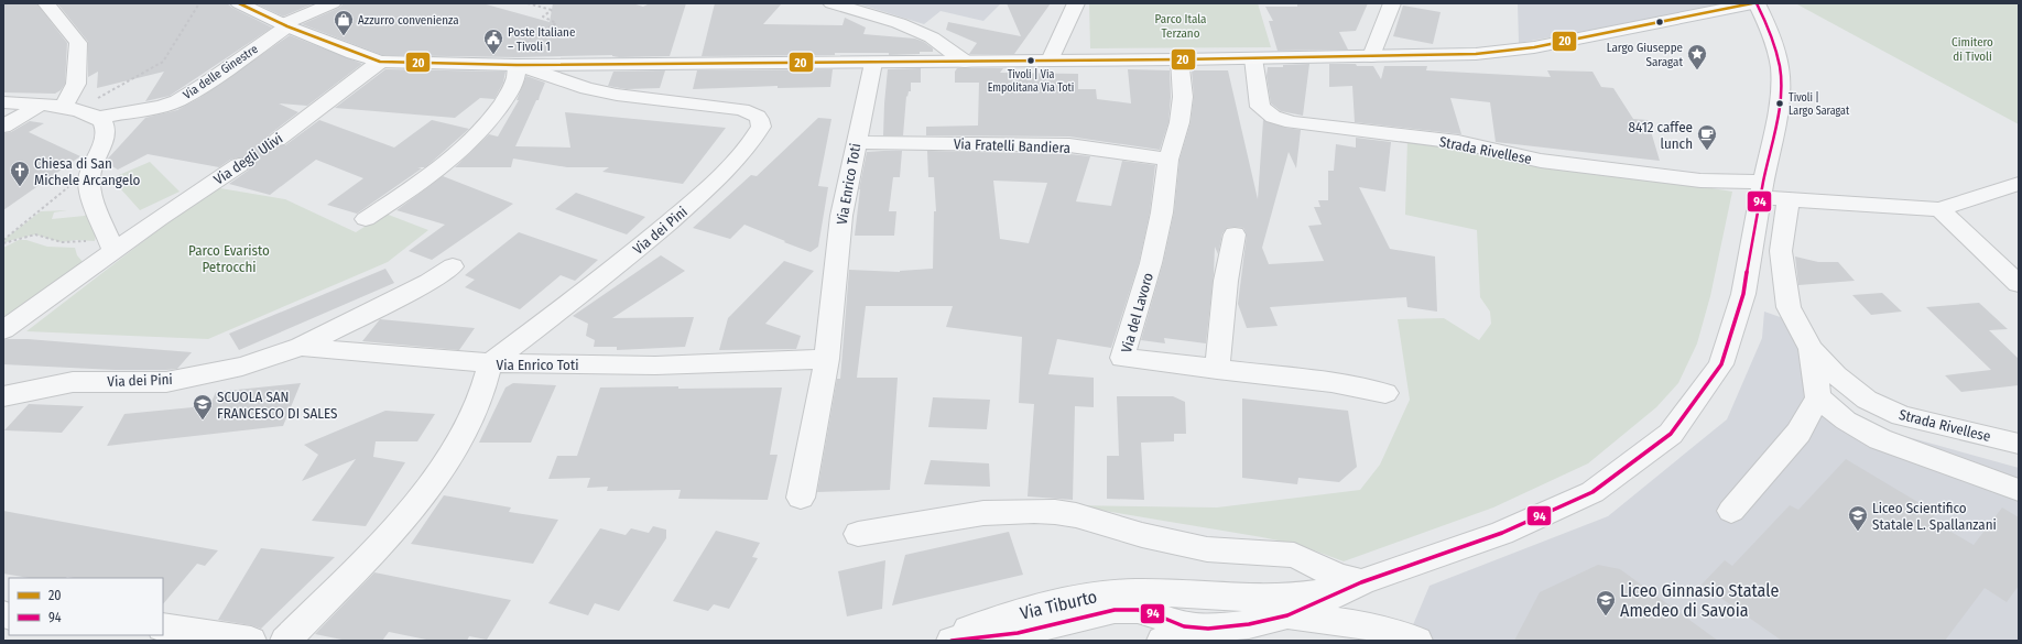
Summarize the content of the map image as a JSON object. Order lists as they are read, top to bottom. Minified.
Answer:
{"streets":{"street":["Via delle Ginestre","Via Fratelli Bandiera","Strada Rivellese","Via degli Ulivi","Via Enrico Toti","Via dei Pini","Via del Lavoro","Via Tiburto"]},"crossings":[["Via Fratelli Bandiera","Via Enrico Toti"],["Via Fratelli Bandiera","Via del Lavoro"],["Via Enrico Toti","Via dei Pini"]],"parks":["Parco Itala Terzano","Cimitero di Tivoli","Parco Evaristo Petrocchi"],"places":{"shop":["Azzurro convenienza"],"public building":["Poste Italiane – Tivoli 1"],"other":["Tivoli | Via Empolitana Via Toti","Tivoli | Largo Saragat"],"place":["Largo Giuseppe Saragat"],"cafe":["8412 caffee lunch"],"church":["Chiesa di San Michele Arcangelo"],"school or university":["SCUOLA SAN FRANCESCO DI SALES","Liceo Scientifico Statale L. Spallanzani","Liceo Ginnasio Statale Amedeo di Savoia"]},"lines":["transit line 20","transit line 94"],"legend":["20","94"]}
